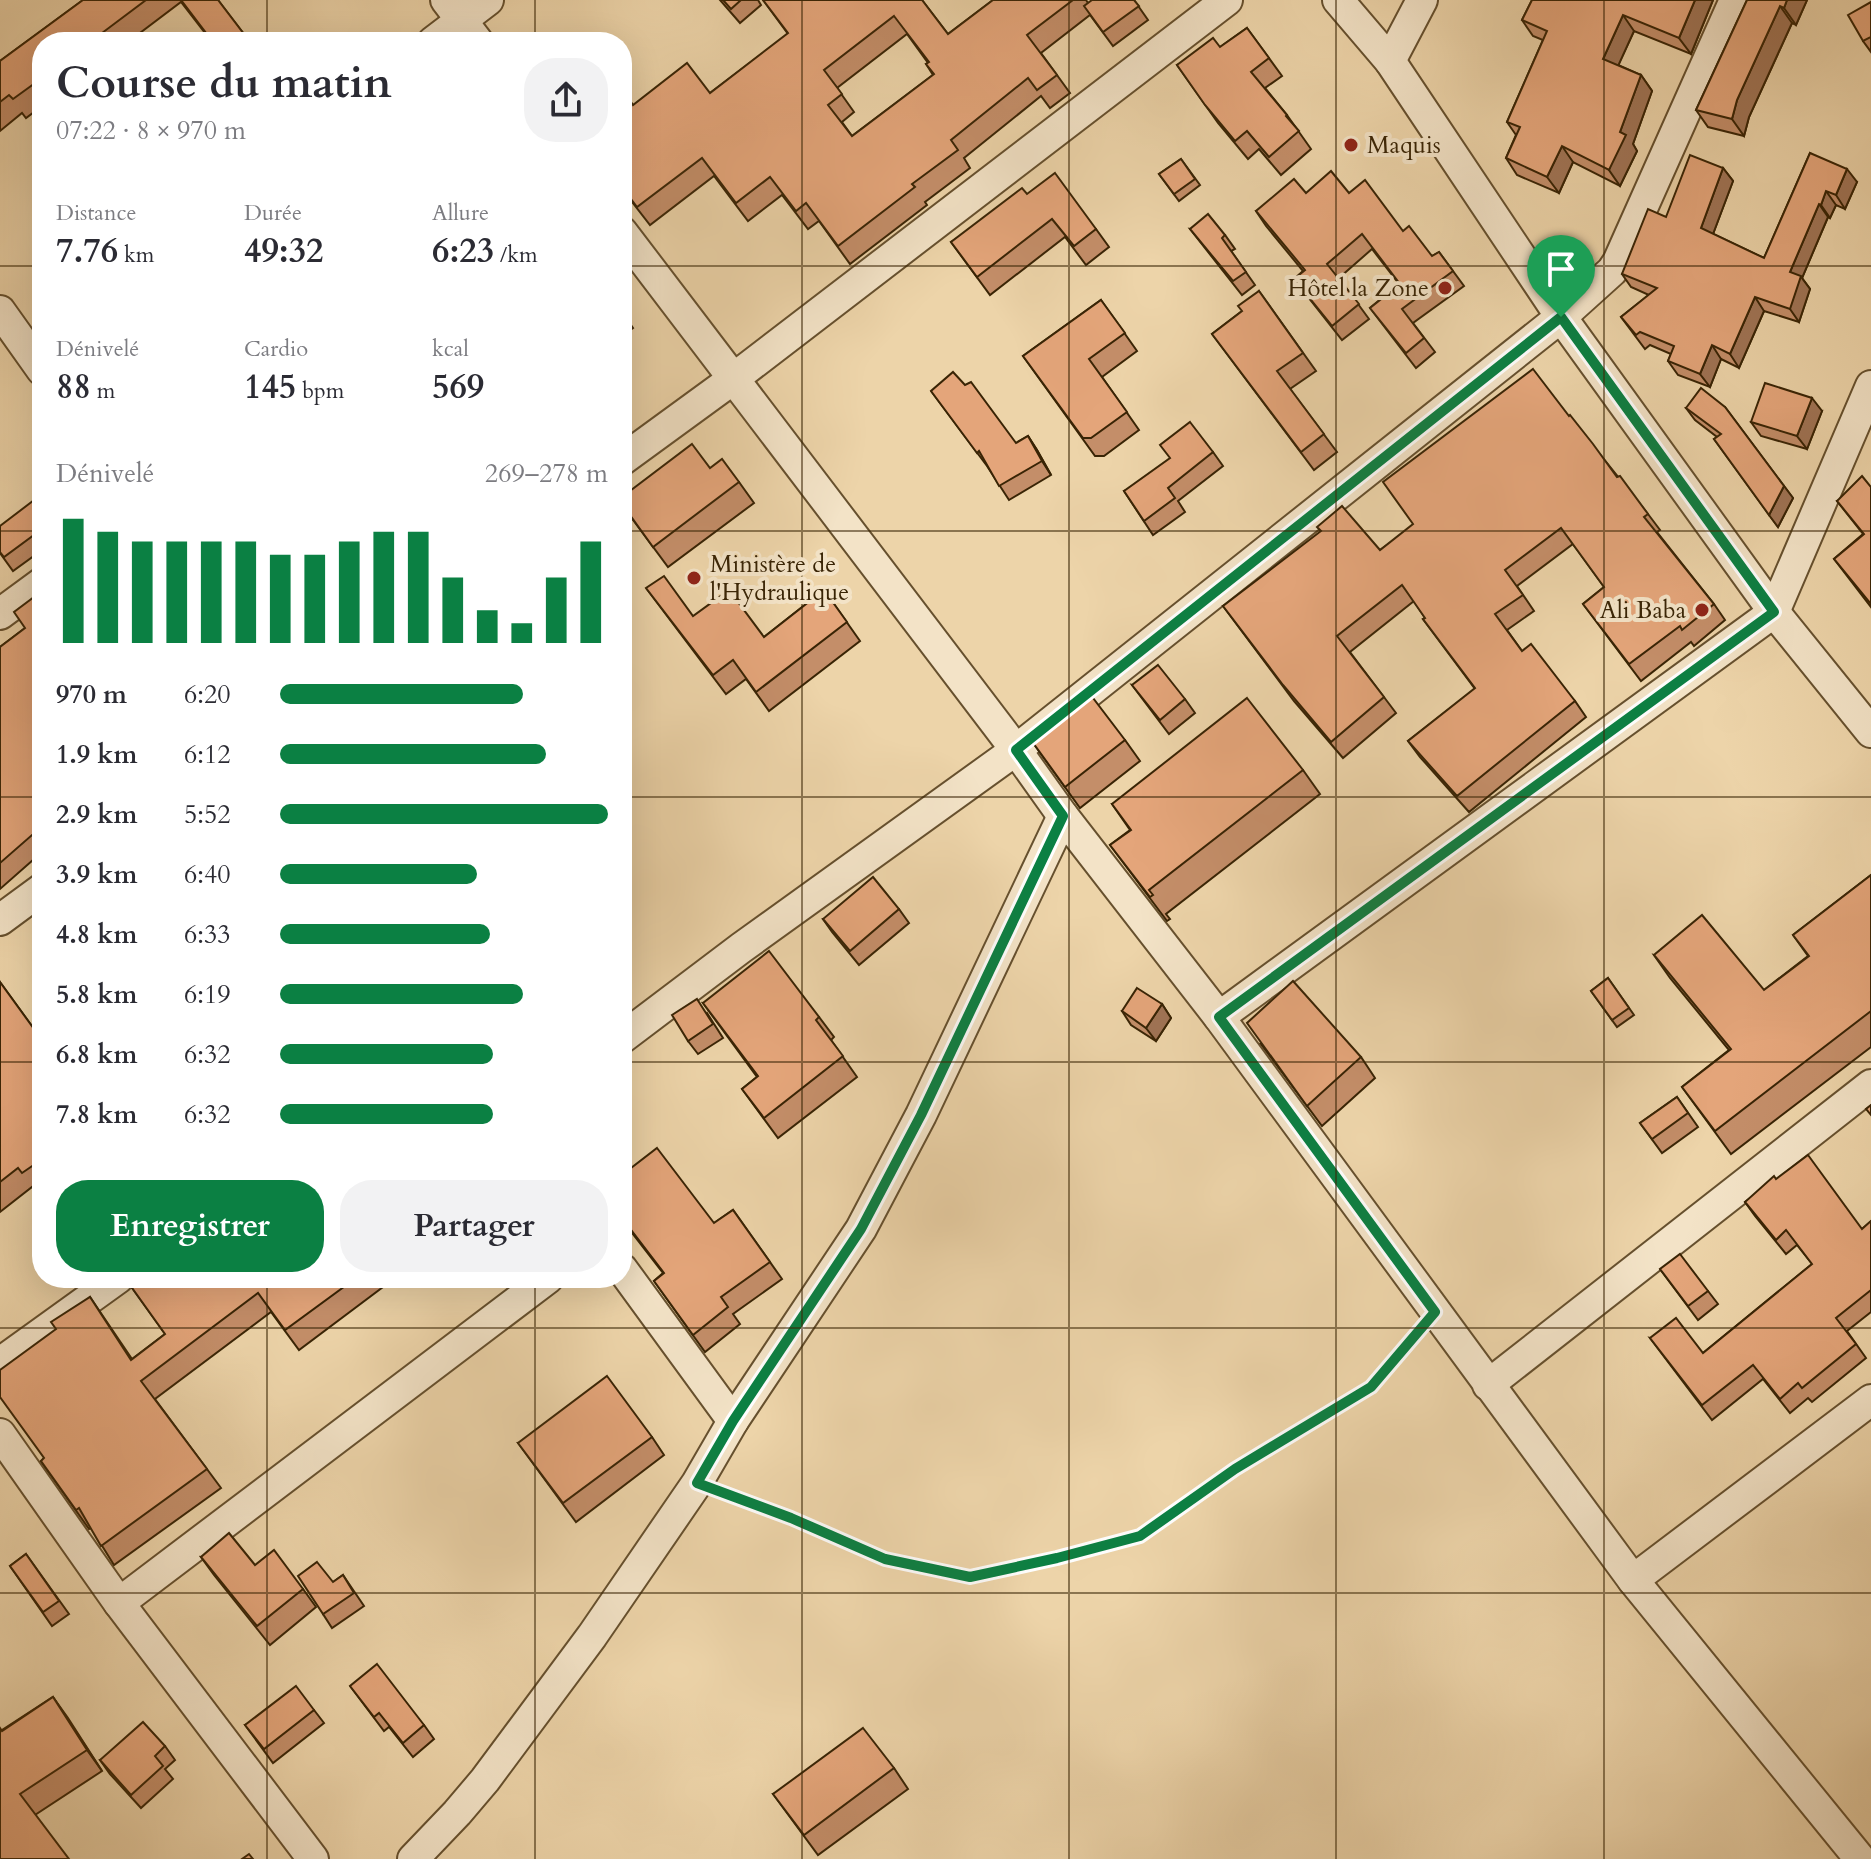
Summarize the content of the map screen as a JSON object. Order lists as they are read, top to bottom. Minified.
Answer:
{"places":["Maquis","Hôtel la Zone","Ministère de l'Hydraulique","Ali Baba"],"page":{"heading":["Course du matin","07:22 · 8 × 970 m"],"stats":[["Distance","7.76 km"],["Durée","49:32"],["Allure","6:23 /km"],["Dénivelé","88 m"],["Cardio","145 bpm"],["kcal","569"]],"chart":["Dénivelé","269–278 m"],"list":[{"name":"970 m","note":"6:20"},{"name":"1.9 km","note":"6:12"},{"name":"2.9 km","note":"5:52"},{"name":"3.9 km","note":"6:40"},{"name":"4.8 km","note":"6:33"},{"name":"5.8 km","note":"6:19"},{"name":"6.8 km","note":"6:32"},{"name":"7.8 km","note":"6:32"}],"buttons":["Enregistrer","Partager"]}}
